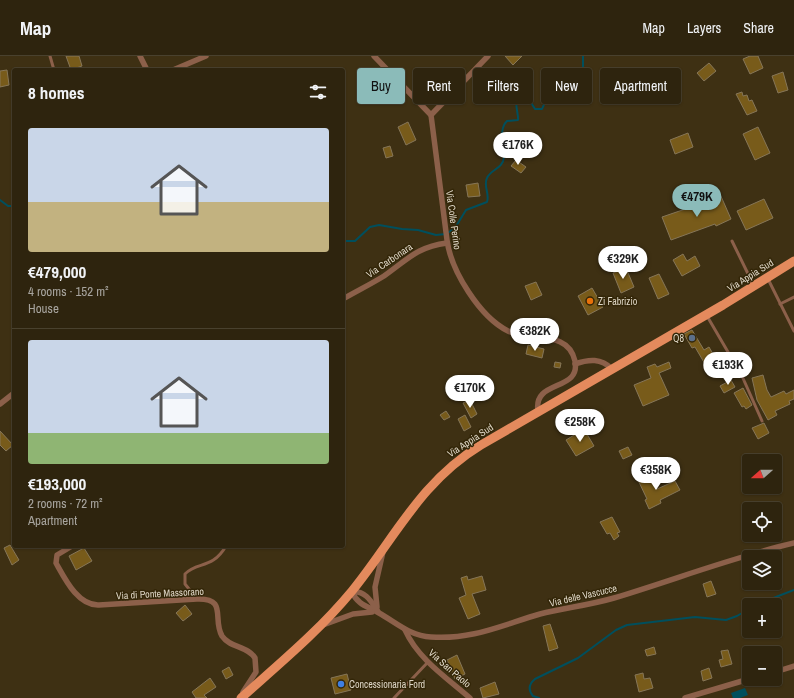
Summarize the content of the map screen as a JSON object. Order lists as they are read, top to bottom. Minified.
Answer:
{"streets":{"main road":["Via Appia Sud"],"street":["Via Colle Perino","Via Carbonara","Via di Ponte Massorano","Via delle Vascucce","Via San Paolo"]},"crossings":[["Via Colle Perino","Via Carbonara"],["Via Appia Sud","Via di Ponte Massorano"],["Via Appia Sud","Via delle Vascucce"],["Via delle Vascucce","Via San Paolo"]],"places":["Zi Fabrizio","Q8","Concessionaria Ford"],"north":"left","page":{"header":"Map","nav":["Map","Layers","Share"],"chip":["Buy","Rent","Filters","New","Apartment"],"heading":"8 homes","list":[{"name":"€479,000","note":"4 rooms · 152 m² · House"},{"name":"€193,000","note":"2 rooms · 72 m² · Apartment"}],"price":["€176K","€479K","€329K","€382K","€193K","€170K","€258K","€358K"],"map_buttons":["+","−"]}}
